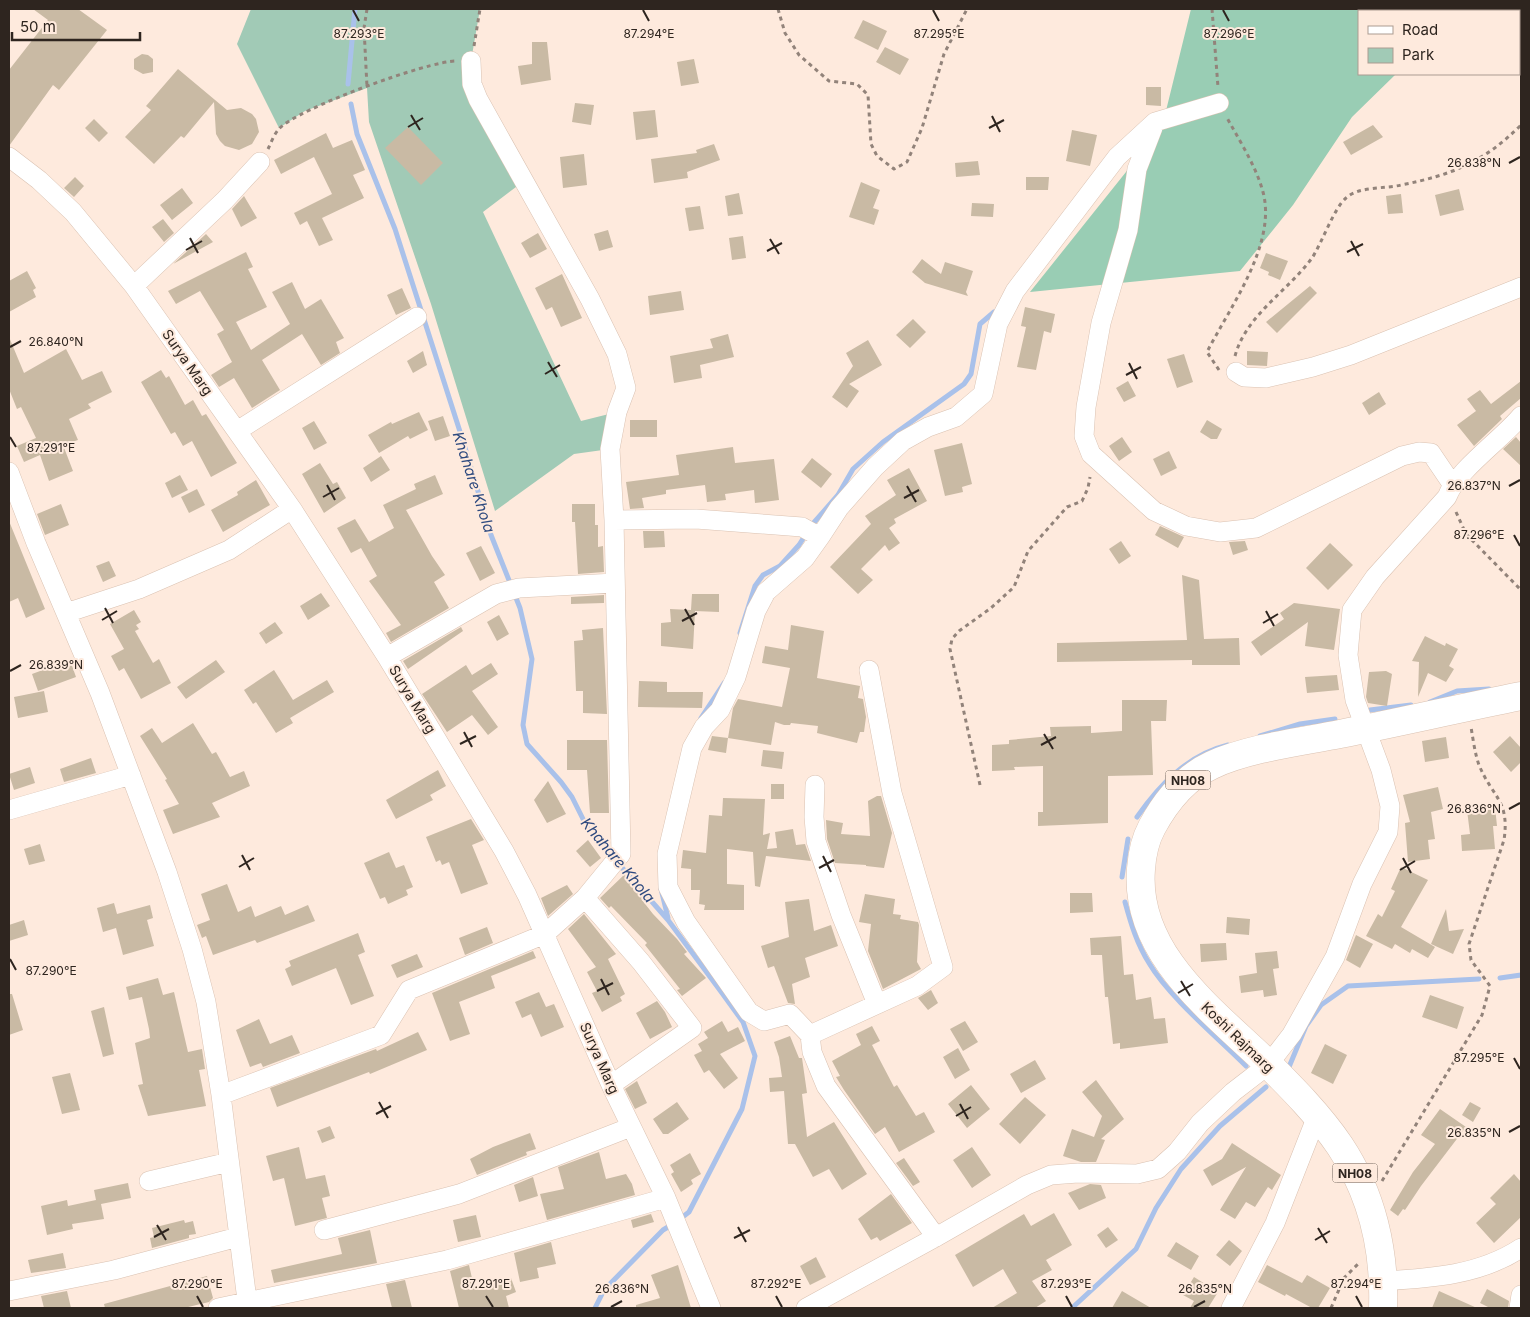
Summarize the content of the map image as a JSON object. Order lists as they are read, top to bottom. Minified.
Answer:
{"streets":{"main road":["NH08","Koshi Rajmarg"],"street":["Surya Marg"]},"water":["Khahare Khola"],"legend":["Road","Park"],"scale_bar":"50 m","coordinates":["87.293°E","87.294°E","87.295°E","87.296°E","26.838°N","26.840°N","87.291°E","26.837°N","26.839°N","26.836°N","87.290°E","26.835°N","87.292°E"]}
